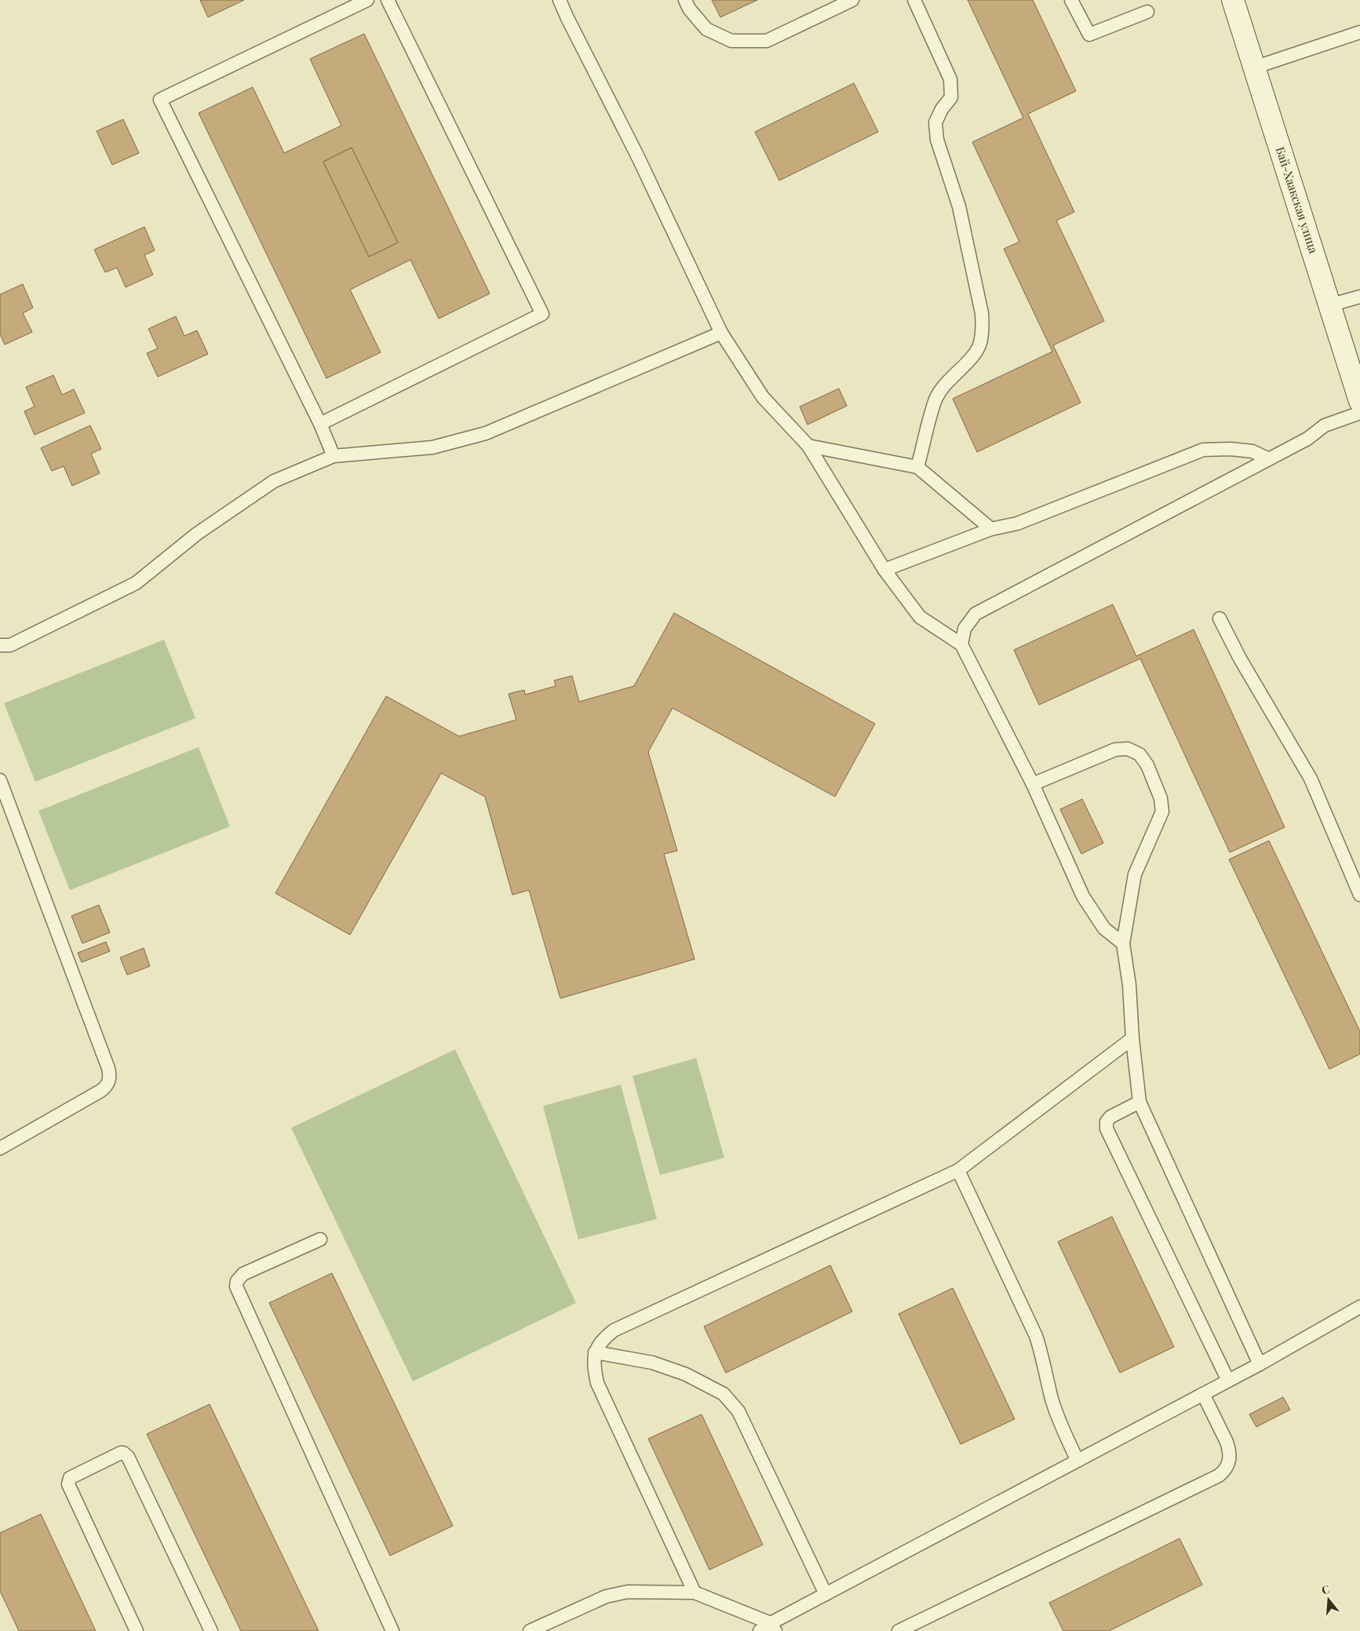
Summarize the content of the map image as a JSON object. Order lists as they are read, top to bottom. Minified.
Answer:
{"streets":{"main road":["Бай-Хаакская улица"]},"north":"top"}
